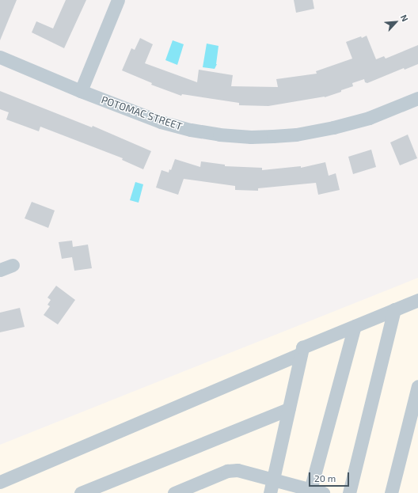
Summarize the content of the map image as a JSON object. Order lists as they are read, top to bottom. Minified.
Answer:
{"streets":{"street":["POTOMAC STREET"]},"scale_bar":"20 m","north":"top right"}
